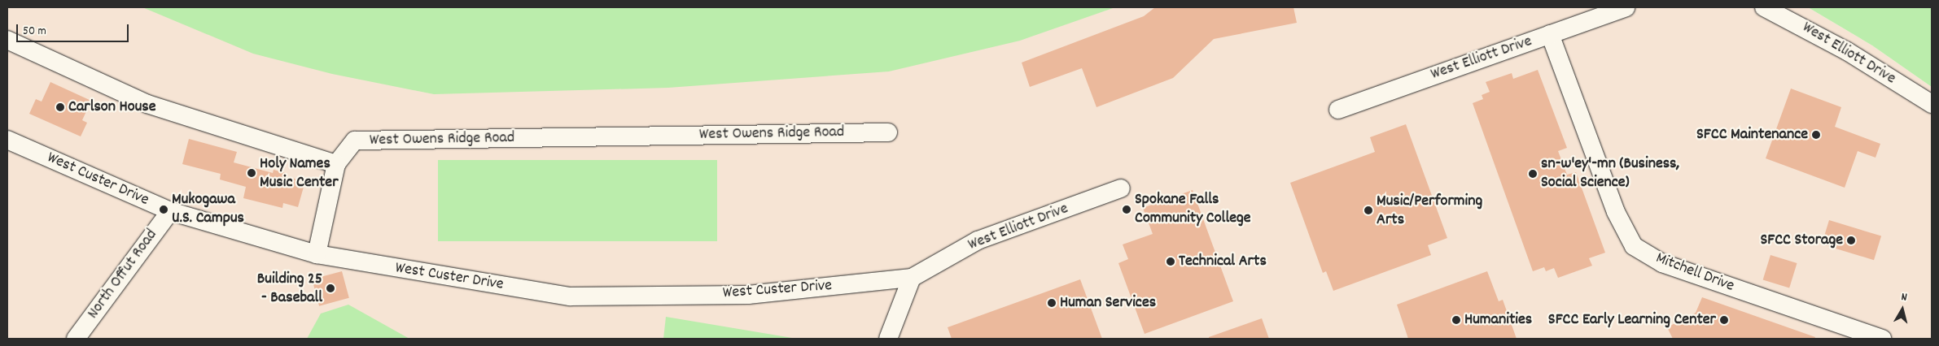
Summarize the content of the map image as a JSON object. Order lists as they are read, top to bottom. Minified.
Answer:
{"streets":{"street":["West Elliott Drive","West Owens Ridge Road","West Custer Drive","Mitchell Drive","North Offut Road"]},"crossings":[["West Elliott Drive","West Custer Drive"],["West Elliott Drive","Mitchell Drive"],["West Custer Drive","North Offut Road"]],"places":["Carlson House","SFCC Maintenance","Holy Names Music Center","sn-w'ey'-mn (Business, Social Science)","Mukogawa U.S. Campus","Spokane Falls Community College","Music/Performing Arts","SFCC Storage","Technical Arts","Building 25 - Baseball","Human Services","Humanities","SFCC Early Learning Center"],"scale_bar":"50 m","north":"top"}
